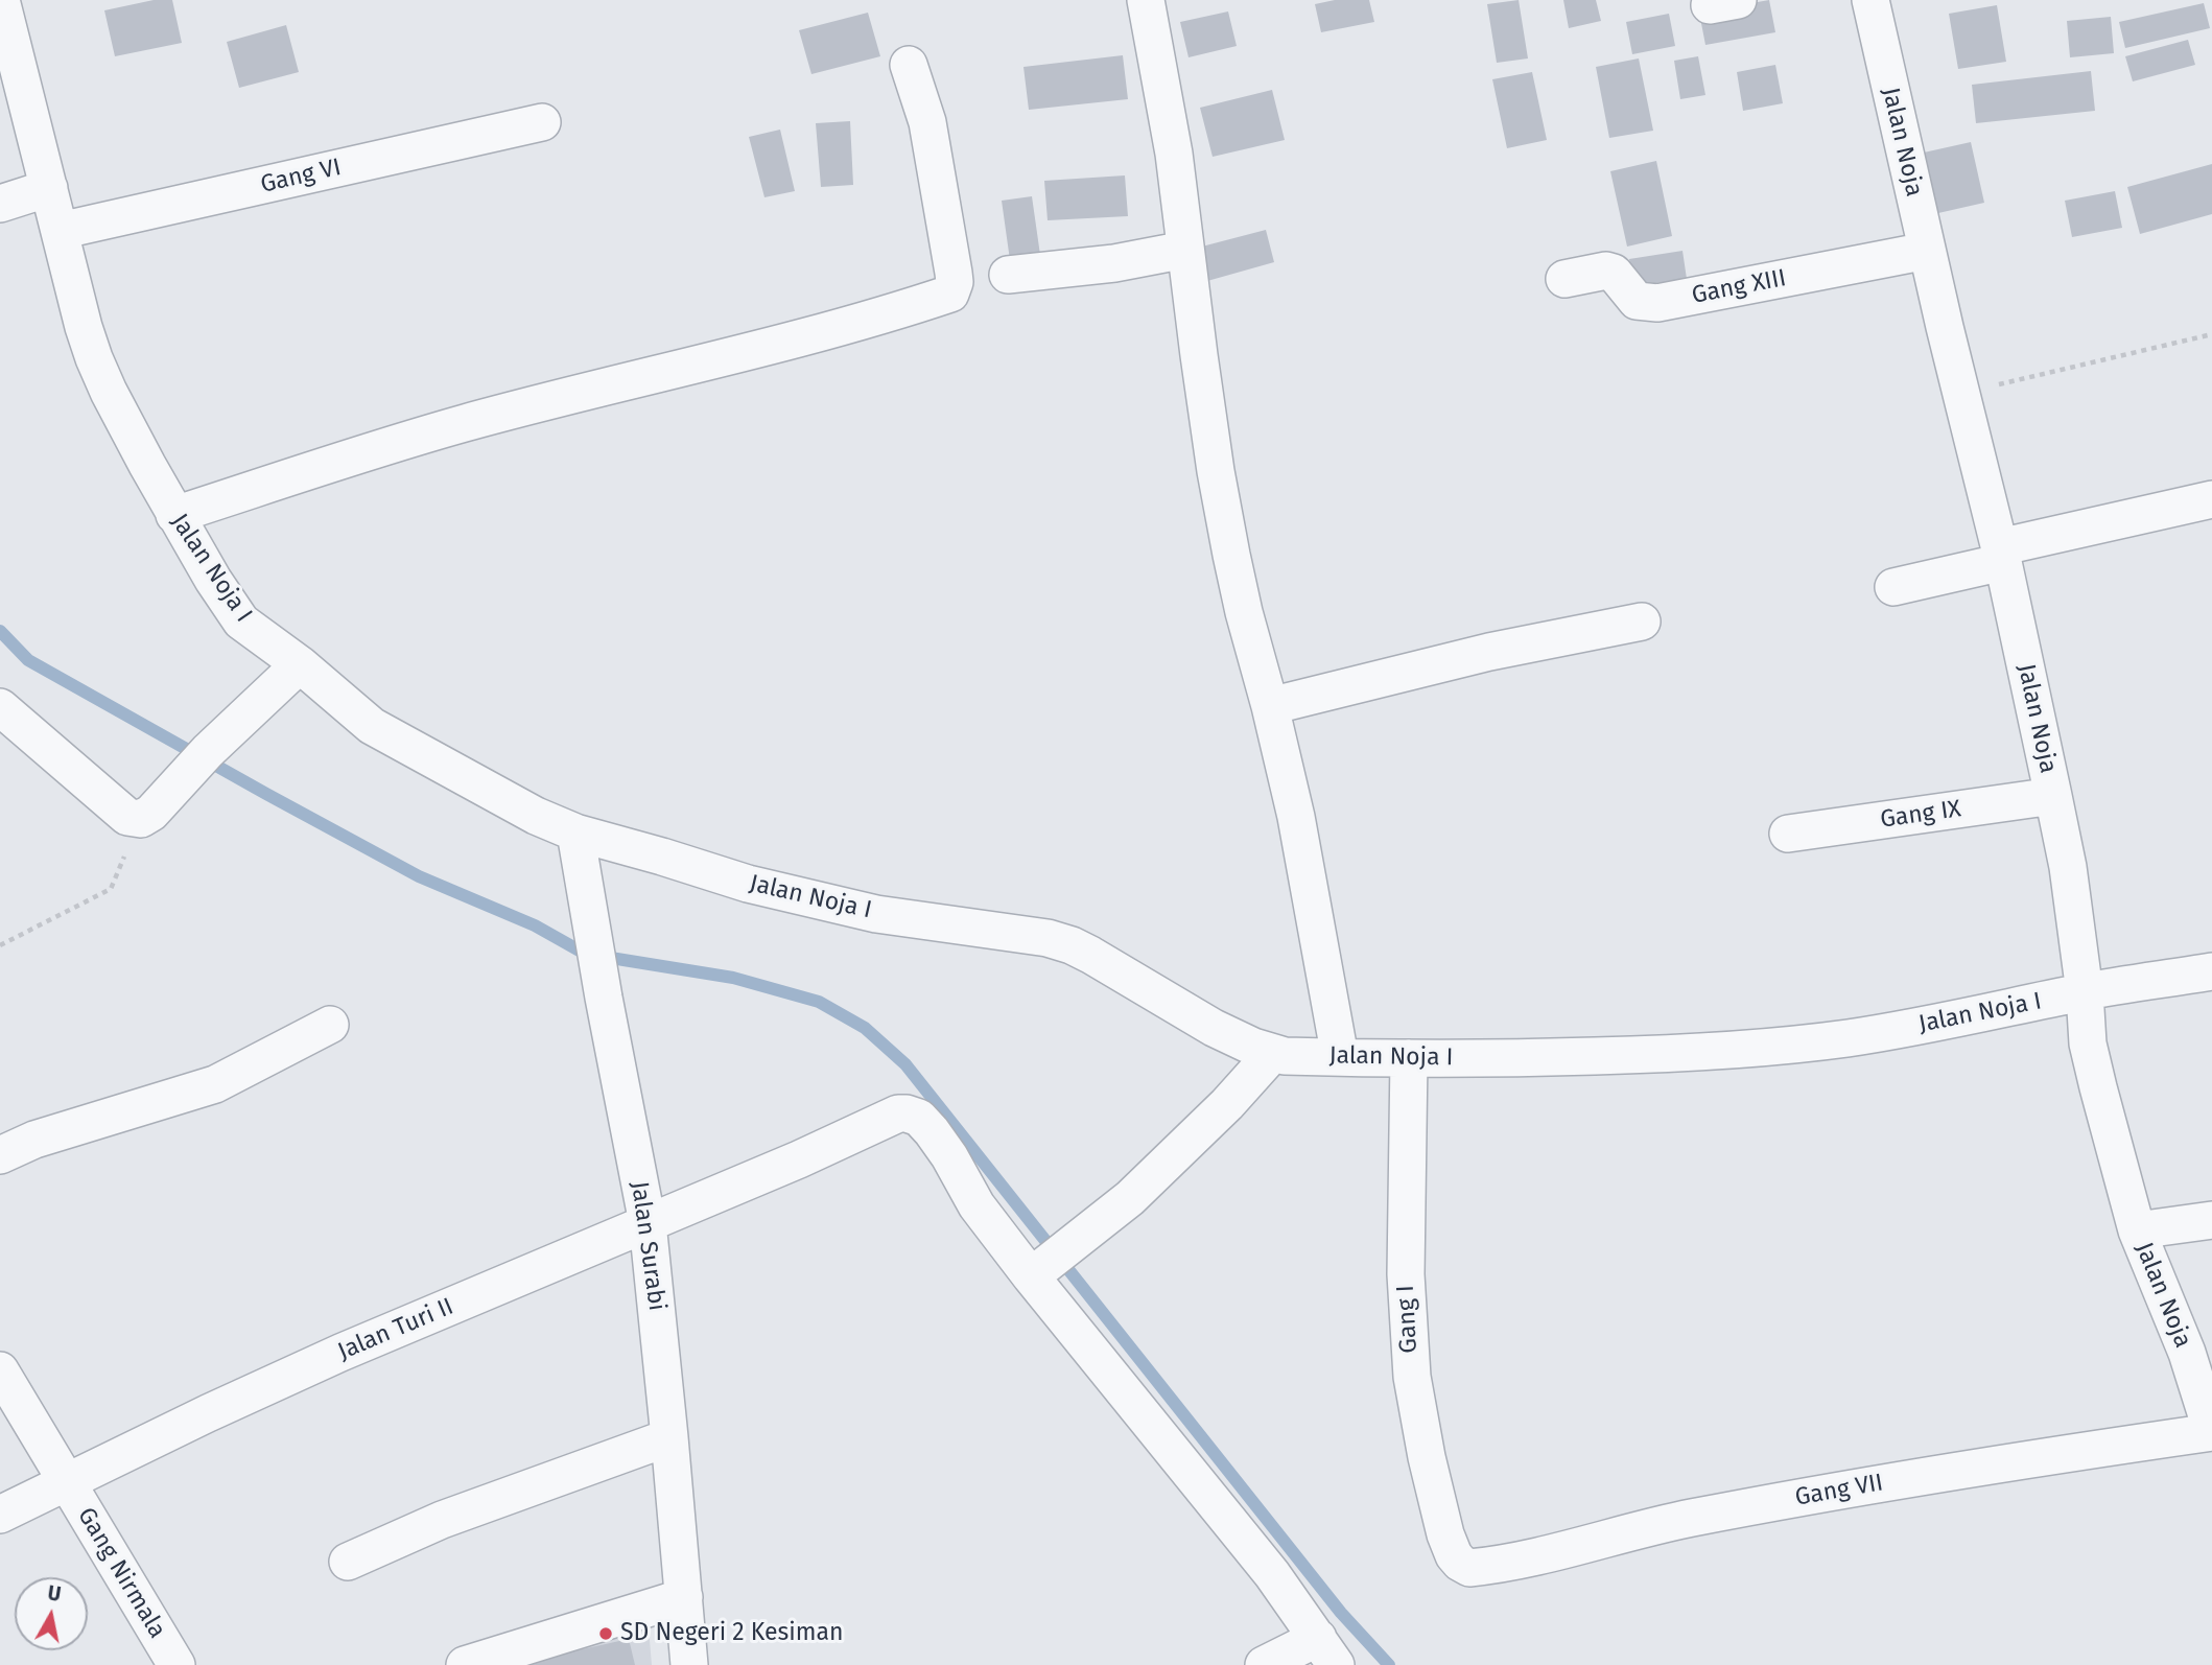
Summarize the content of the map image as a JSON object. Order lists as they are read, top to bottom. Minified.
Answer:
{"streets":{"street":["Jalan Noja","Gang VI","Gang XIII","Jalan Noja I","Gang IX","Jalan Surabi","Gang I","Jalan Turi II","Gang VII","Gang Nirmala"]},"crossings":[["Jalan Noja","Gang XIII"],["Jalan Noja","Jalan Noja I"],["Jalan Noja","Gang IX"],["Jalan Noja","Gang VII"],["Gang VI","Jalan Noja I"],["Jalan Noja I","Jalan Surabi"],["Jalan Noja I","Gang I"],["Jalan Surabi","Jalan Turi II"],["Gang I","Gang VII"],["Jalan Turi II","Gang Nirmala"]],"places":["SD Negeri 2 Kesiman"],"north":"top"}
